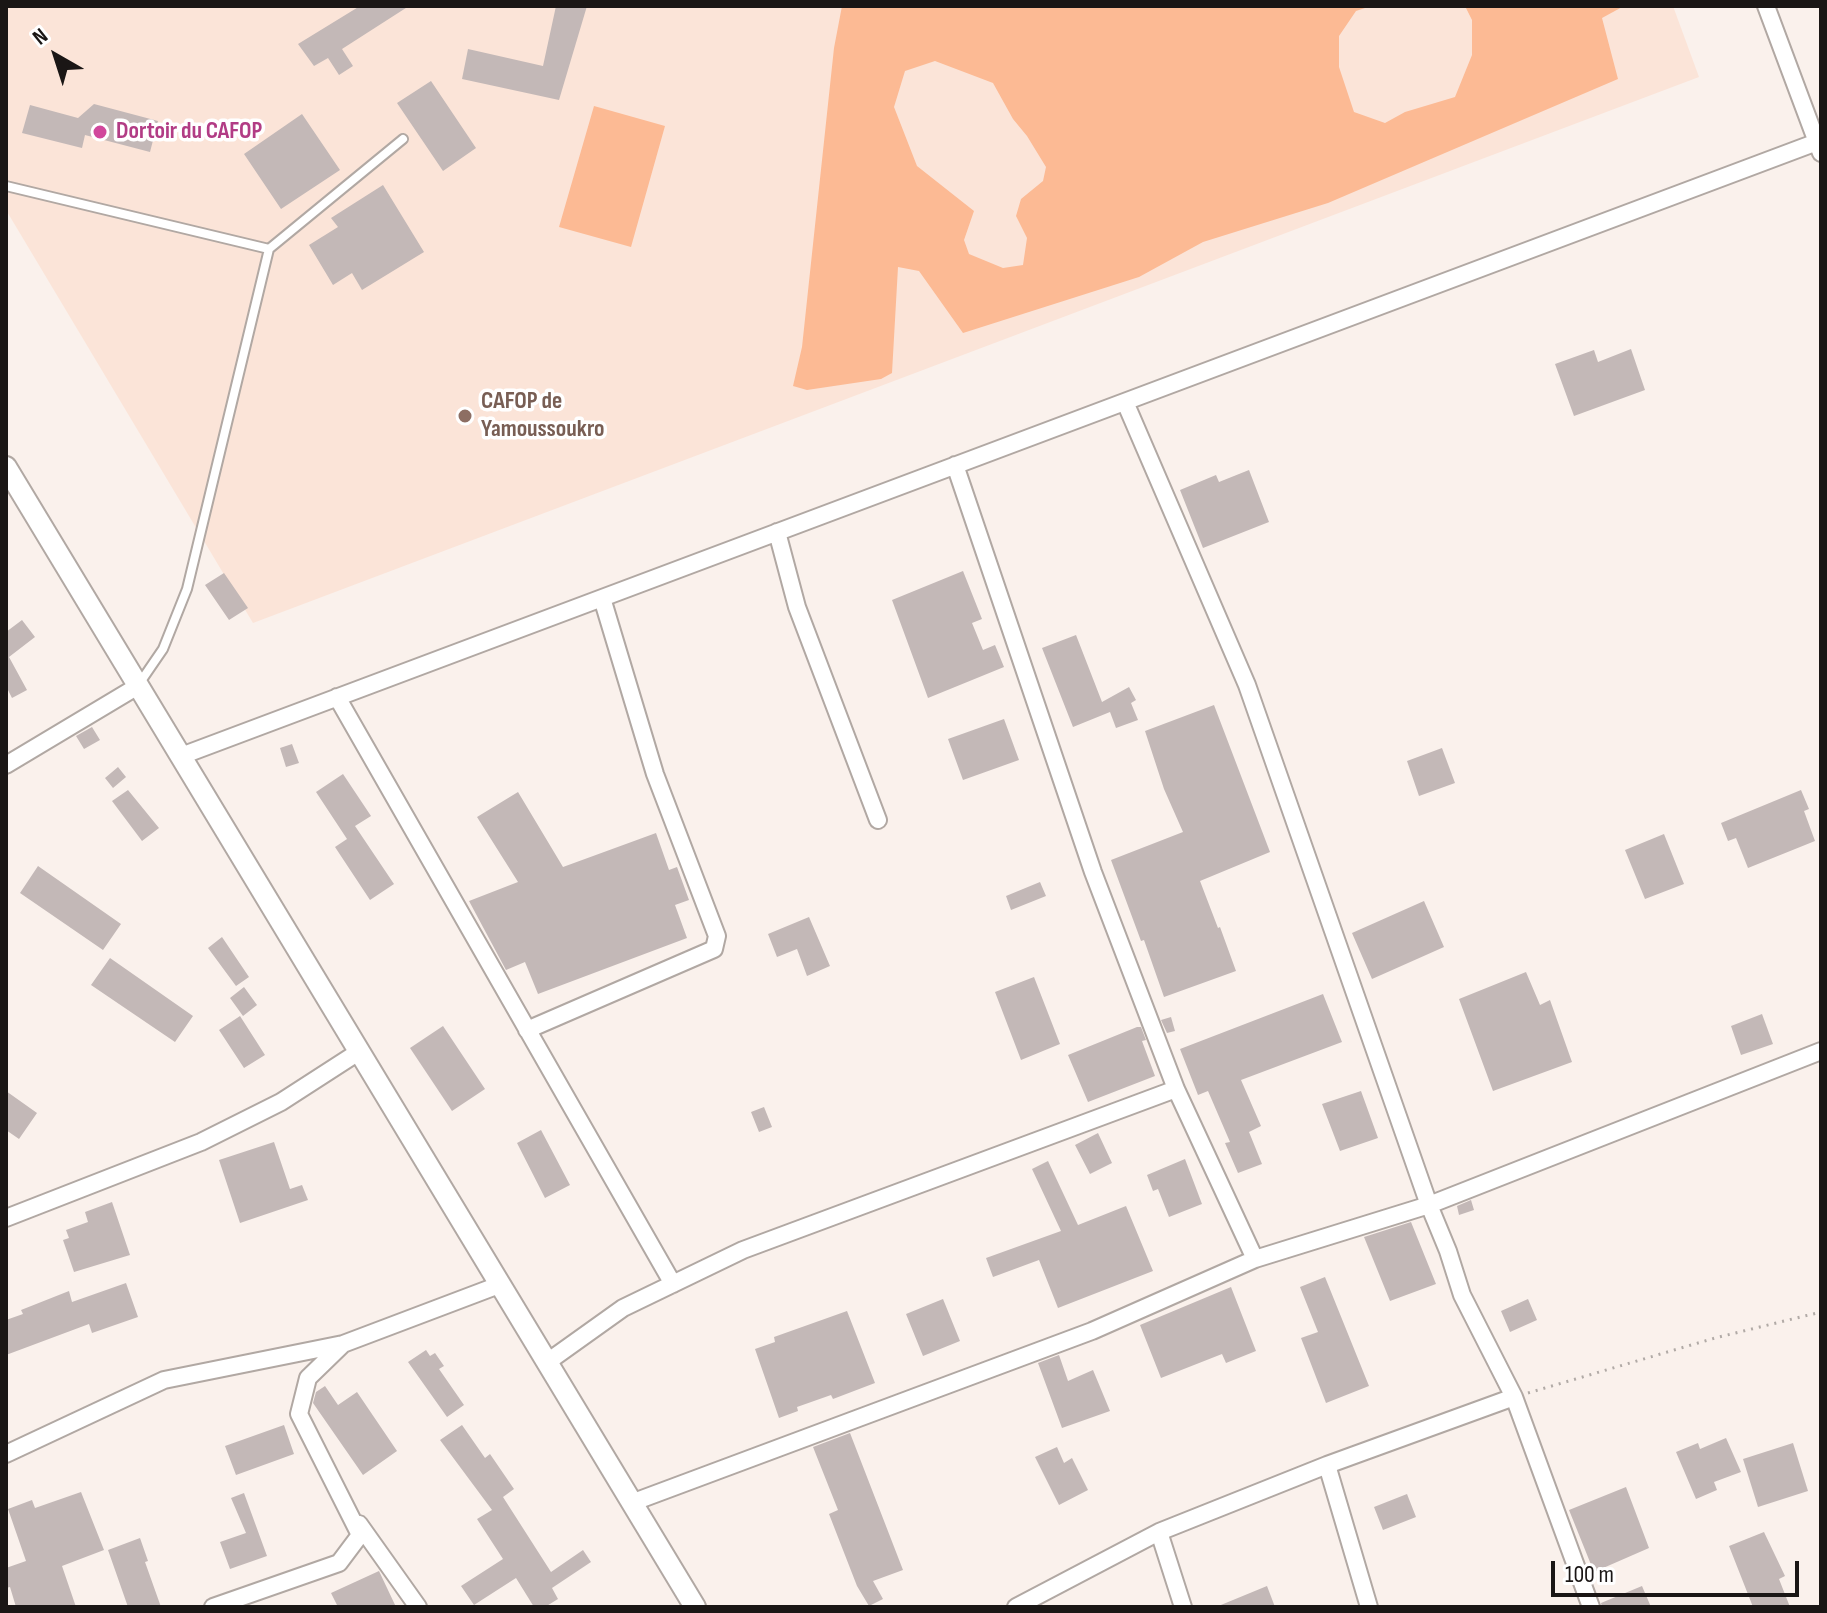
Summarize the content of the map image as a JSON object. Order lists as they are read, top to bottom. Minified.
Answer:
{"places":["Dortoir du CAFOP","CAFOP de Yamoussoukro"],"scale_bar":"100 m","north":"top left"}
